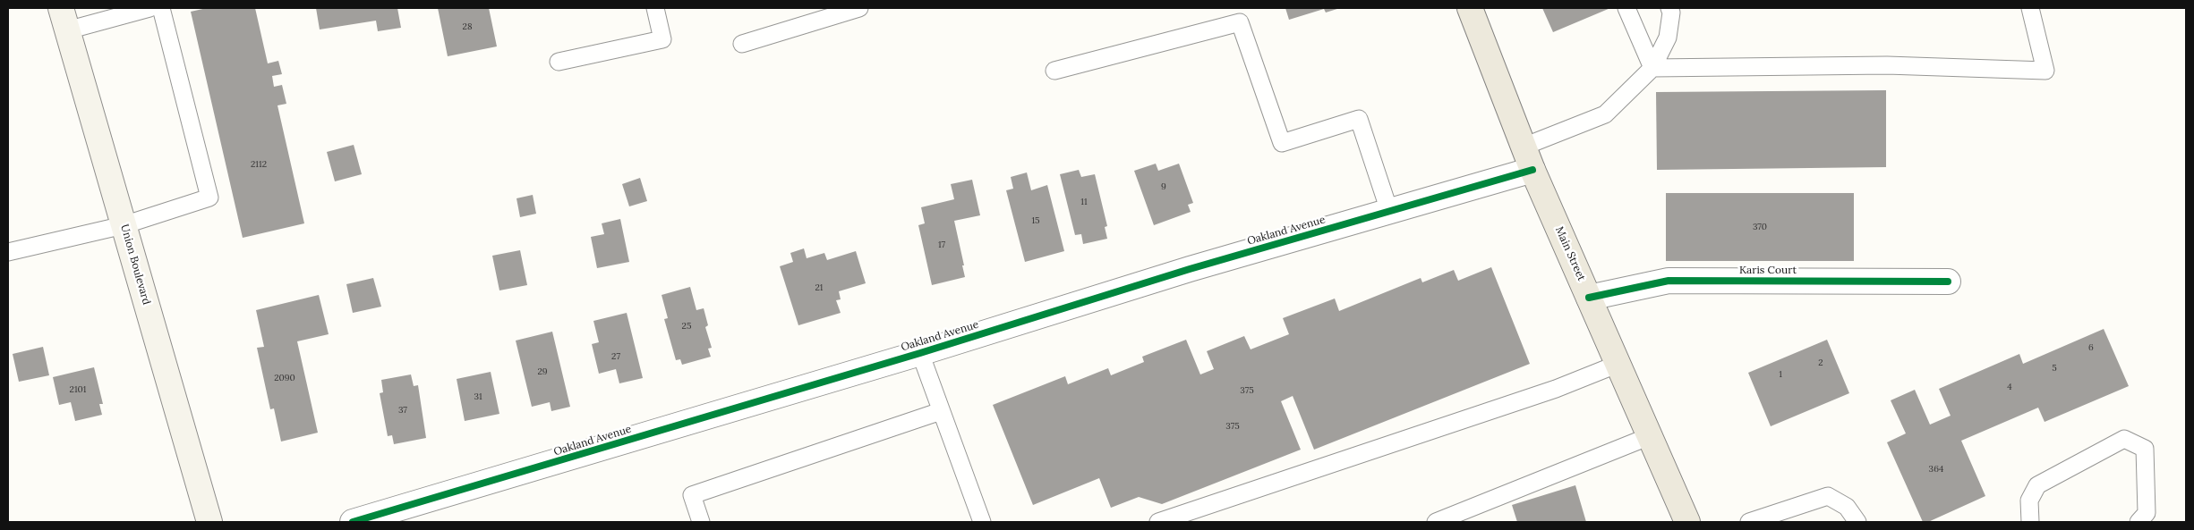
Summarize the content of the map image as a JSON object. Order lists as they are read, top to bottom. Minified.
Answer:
{"streets":{"main road":["Main Street","Union Boulevard"],"street":["Oakland Avenue","Karis Court"]},"crossings":[["Oakland Avenue","Main Street"],["Main Street","Karis Court"]],"house_numbers":["28","2112","9","11","15","370","17","21","25","6","27","2","5","29","1","2090","4","2101","375","31","37","375","364"]}
